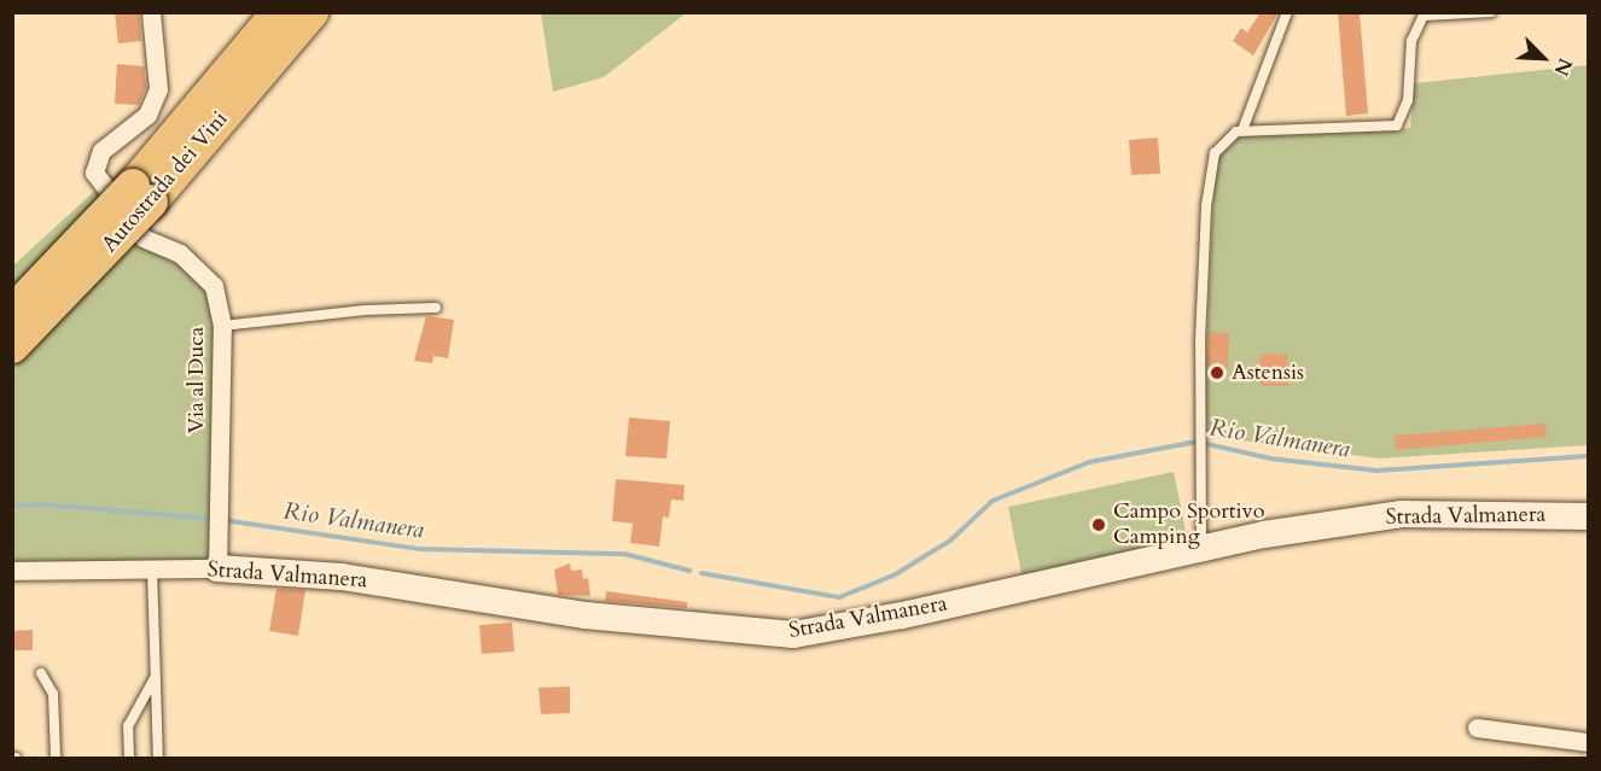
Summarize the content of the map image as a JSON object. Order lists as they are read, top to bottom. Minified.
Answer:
{"streets":{"highway":["Autostrada dei Vini"],"street":["Via al Duca","Strada Valmanera"]},"crossings":[["Via al Duca","Strada Valmanera"]],"water":["Rio Valmanera"],"places":["Astensis","Campo Sportivo Camping"],"north":"bottom right"}
